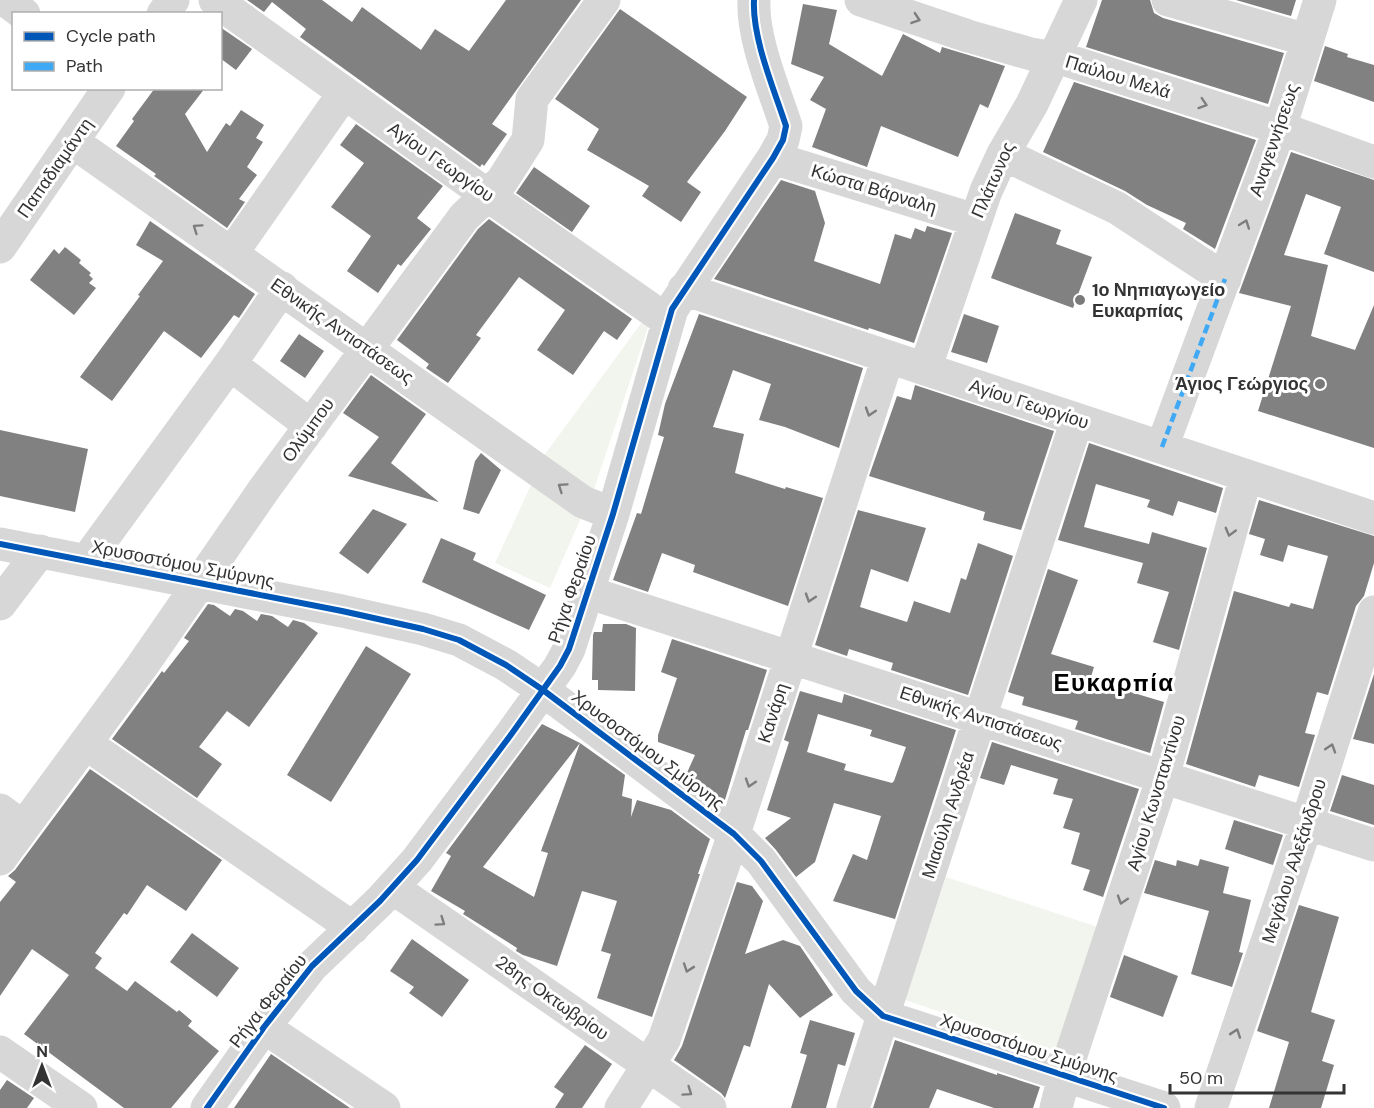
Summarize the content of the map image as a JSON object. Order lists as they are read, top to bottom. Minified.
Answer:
{"streets":{"street":["Παύλου Μελά","Αναγεννήσεως","Αγίου Γεωργίου","Παπαδιαμάντη","Πλάτωνος","Κώστα Βάρναλη","Εθνικής Αντιστάσεως","Ολύμπου","Χρυσοστόμου Σμύρνης","Ρήγα Φεραίου","Κανάρη","Αγίου Κωνσταντίνου","Μιαούλη Ανδρέα","Μεγάλου Αλεξάνδρου","28ης Οκτωβρίου"]},"crossings":[["Παύλου Μελά","Αναγεννήσεως"],["Παύλου Μελά","Πλάτωνος"],["Αναγεννήσεως","Αγίου Γεωργίου"],["Αγίου Γεωργίου","Πλάτωνος"],["Αγίου Γεωργίου","Ολύμπου"],["Αγίου Γεωργίου","Ρήγα Φεραίου"],["Αγίου Γεωργίου","Κανάρη"],["Αγίου Γεωργίου","Αγίου Κωνσταντίνου"],["Αγίου Γεωργίου","Μιαούλη Ανδρέα"],["Παπαδιαμάντη","Εθνικής Αντιστάσεως"],["Πλάτωνος","Κώστα Βάρναλη"],["Κώστα Βάρναλη","Ρήγα Φεραίου"],["Εθνικής Αντιστάσεως","Ολύμπου"],["Εθνικής Αντιστάσεως","Ρήγα Φεραίου"],["Εθνικής Αντιστάσεως","Κανάρη"],["Εθνικής Αντιστάσεως","Αγίου Κωνσταντίνου"],["Εθνικής Αντιστάσεως","Μιαούλη Ανδρέα"],["Εθνικής Αντιστάσεως","Μεγάλου Αλεξάνδρου"],["Ολύμπου","Χρυσοστόμου Σμύρνης"],["Χρυσοστόμου Σμύρνης","Ρήγα Φεραίου"],["Χρυσοστόμου Σμύρνης","Κανάρη"],["Χρυσοστόμου Σμύρνης","Αγίου Κωνσταντίνου"],["Χρυσοστόμου Σμύρνης","Μιαούλη Ανδρέα"],["Ρήγα Φεραίου","28ης Οκτωβρίου"],["Κανάρη","28ης Οκτωβρίου"]],"one_way":["Κανάρη","Αγίου Κωνσταντίνου","Μεγάλου Αλεξάνδρου"],"districts":["Ευκαρπία"],"places":["1ο Νηπιαγωγείο Ευκαρπίας","Άγιος Γεώργιος"],"legend":["Cycle path","Path"],"scale_bar":"50 m","north":"top"}
